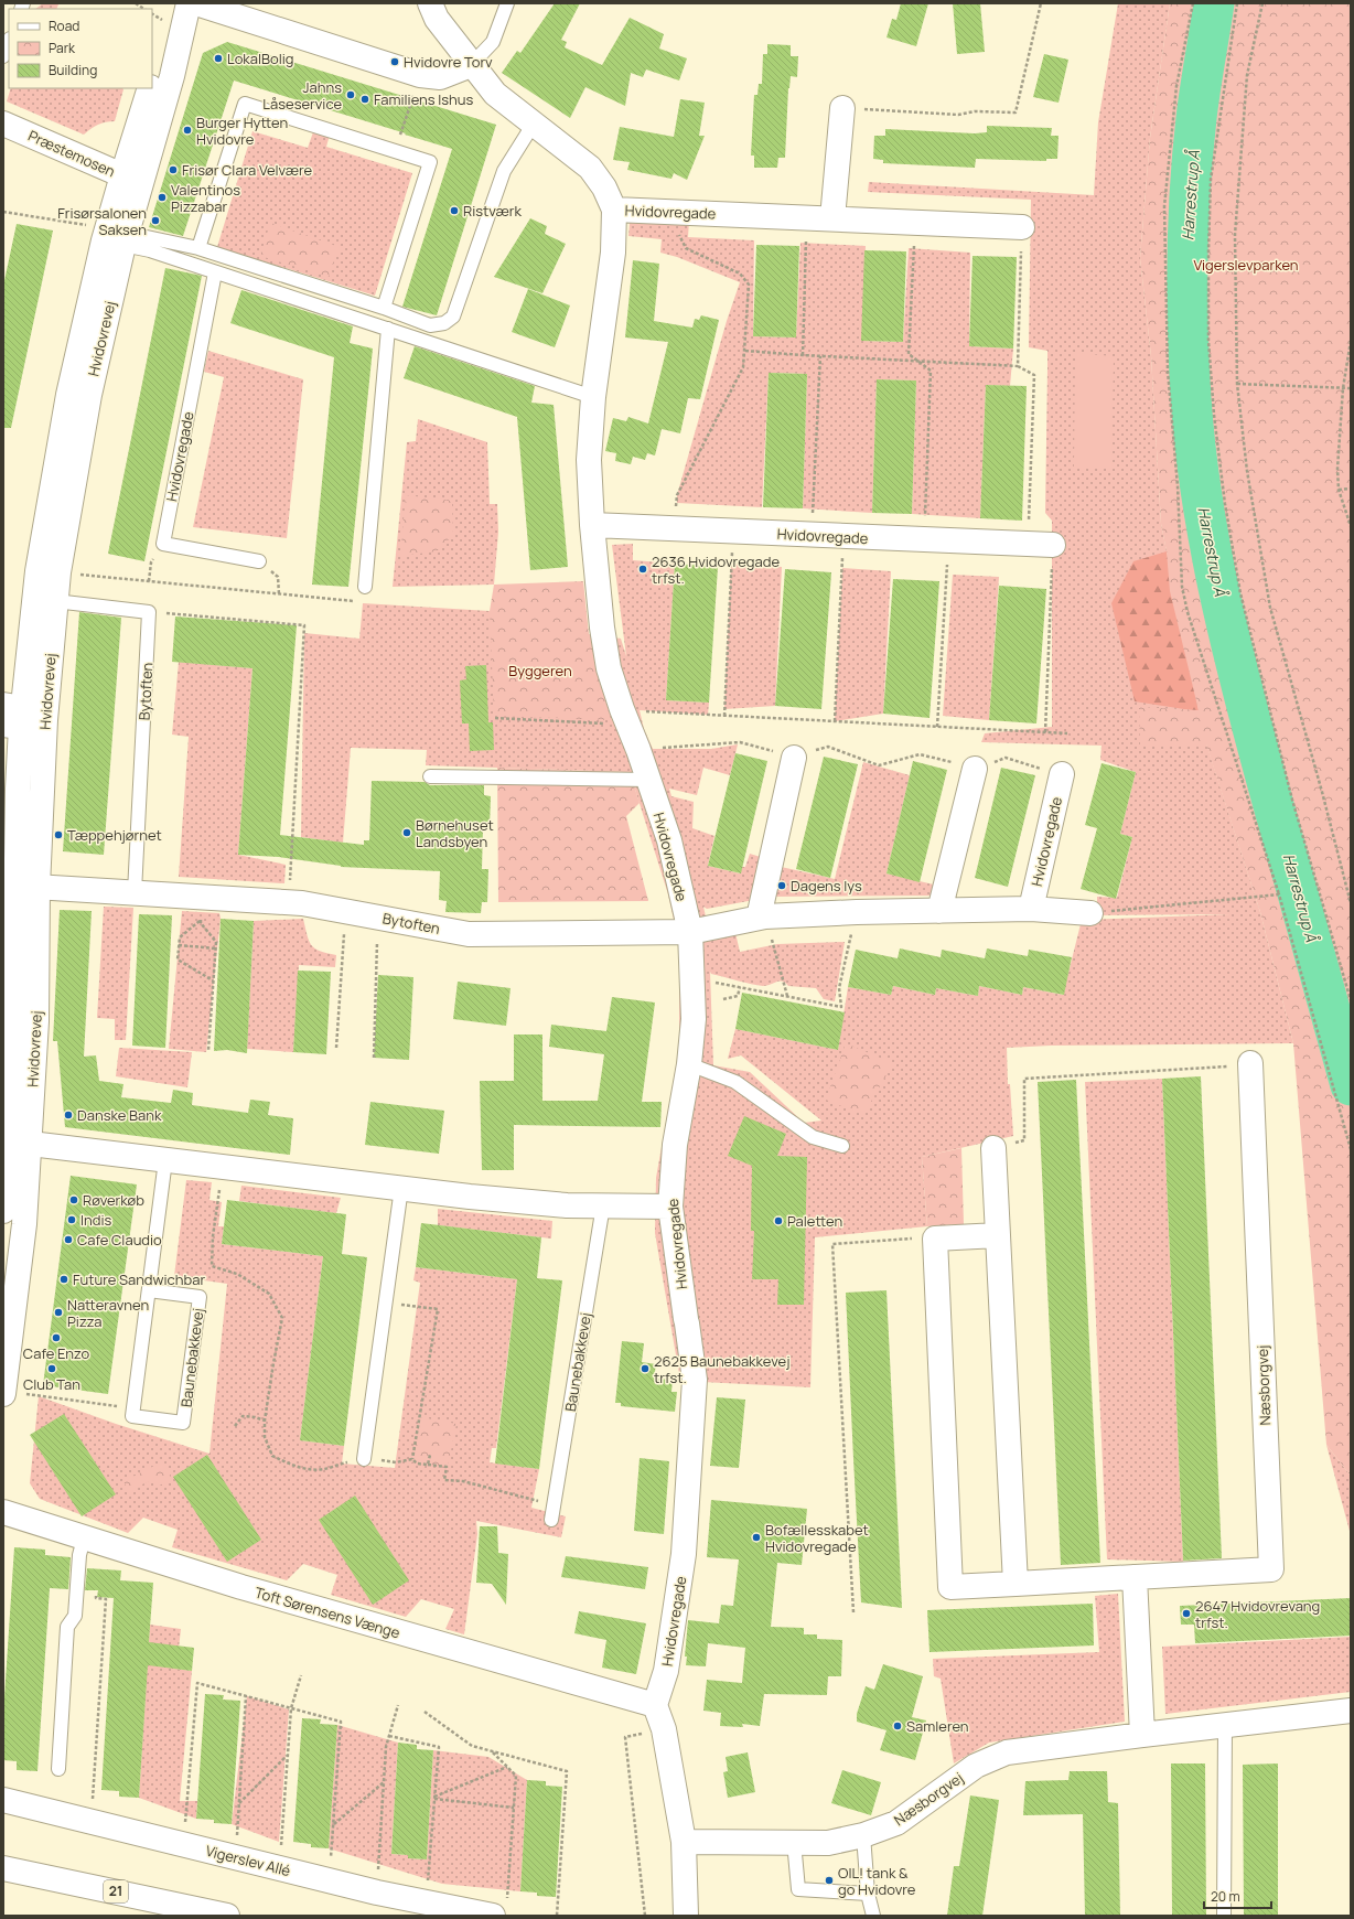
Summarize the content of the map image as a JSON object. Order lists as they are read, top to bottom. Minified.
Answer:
{"streets":{"main road":["Præstemosen","Hvidovregade","Hvidovrevej","Bytoften","Næsborgvej","Toft Sørensens Vænge","Vigerslev Allé","21"],"lane":["Baunebakkevej"]},"crossings":[["Præstemosen","Hvidovrevej"],["Hvidovregade","Bytoften"],["Hvidovregade","Toft Sørensens Vænge"],["Hvidovrevej","Bytoften"]],"water":["Harrestrup Å"],"parks":["Vigerslevparken","Byggeren"],"places":["LokalBolig","Hvidovre Torv","Jahns Låseservice","Familiens Ishus","Burger Hytten Hvidovre","Frisør Clara Velvære","Valentinos Pizzabar","Ristværk","Frisørsalonen Saksen","2636 Hvidovregade trfst.","Børnehuset Landsbyen","Tæppehjørnet","Dagens lys","Danske Bank","Røverkøb","Indis","Paletten","Cafe Claudio","Future Sandwichbar","Natteravnen Pizza","Cafe Enzo","Club Tan","2625 Baunebakkevej trfst.","Bofællesskabet Hvidovregade","2647 Hvidovrevang trfst.","Samleren","OIL! tank & go Hvidovre"],"legend":["Road","Park","Building"],"scale_bar":"20 m"}
